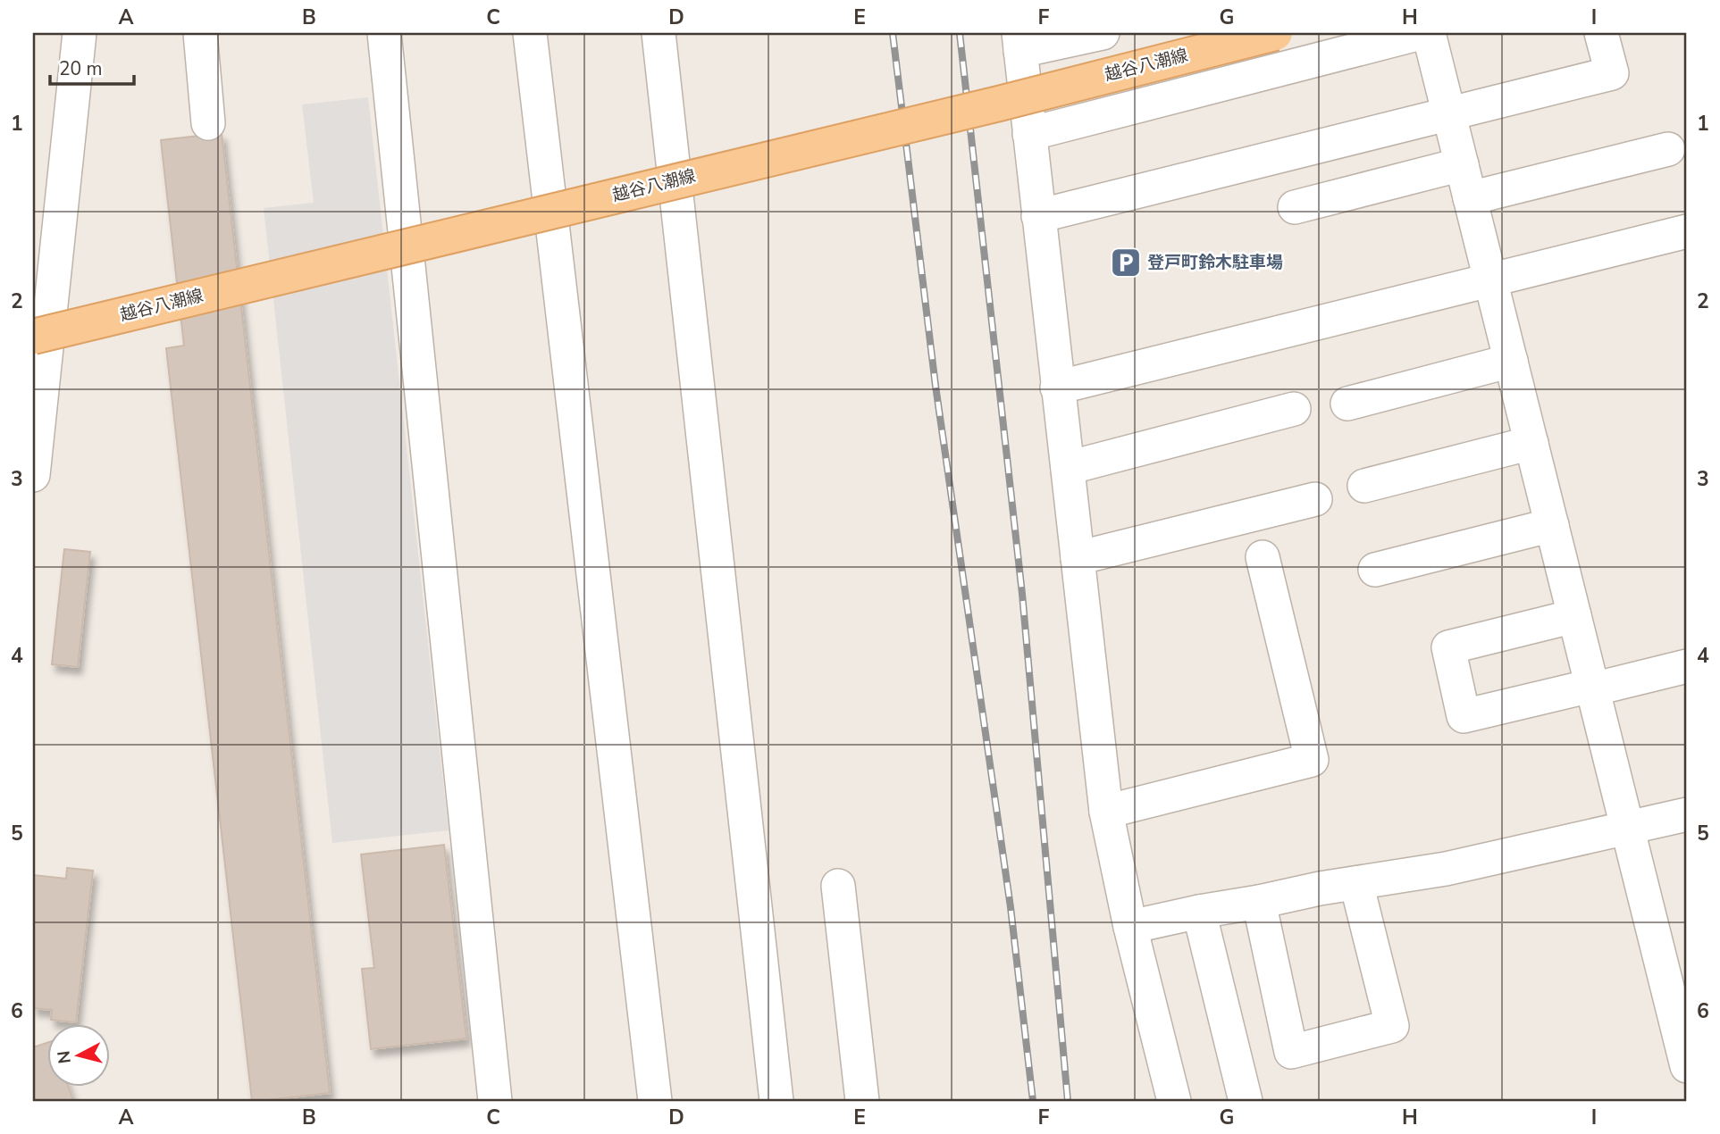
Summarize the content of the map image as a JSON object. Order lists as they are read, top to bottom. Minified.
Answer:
{"streets":{"main road":["越谷八潮線"]},"places":{"parking":["登戸町鈴木駐車場"]},"scale_bar":"20 m","north":"left","grid":{"columns":["A","B","C","D","E","F","G","H","I"],"rows":["1","2","3","4","5","6"]}}
